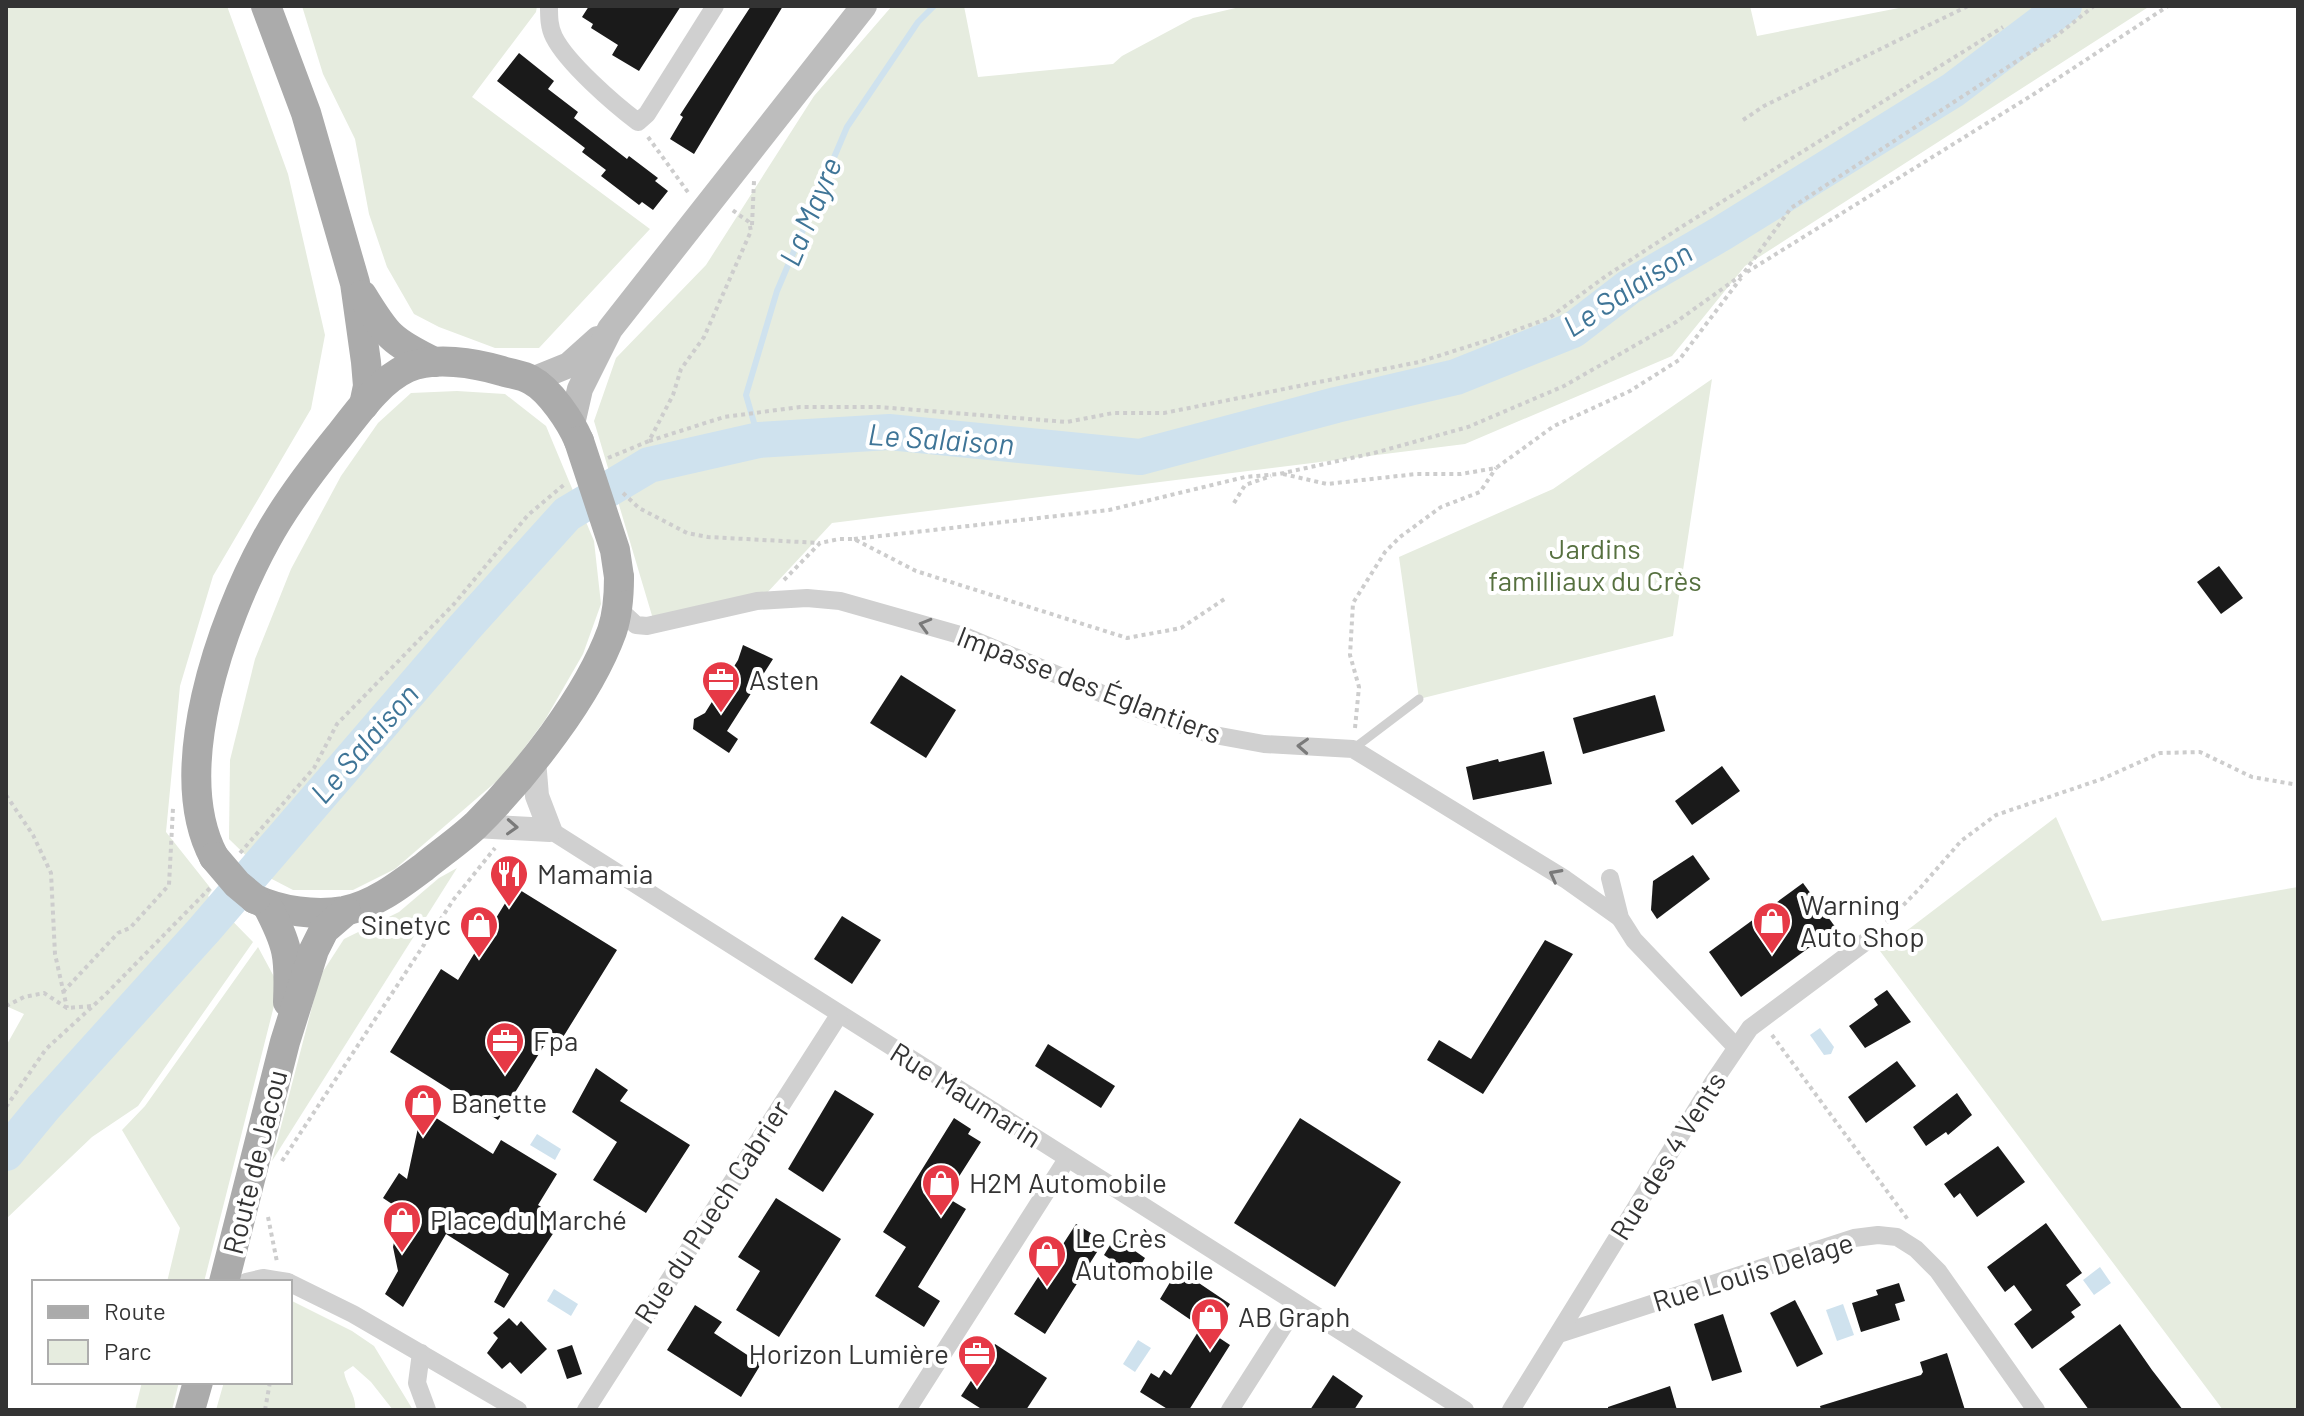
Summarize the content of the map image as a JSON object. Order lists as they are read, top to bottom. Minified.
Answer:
{"streets":{"main road":["Route de Jacou"],"street":["Impasse des Églantiers","Rue Maumarin","Rue des 4 Vents","Rue du Puech Cabrier","Rue Louis Delage"]},"crossings":[["Impasse des Églantiers","Rue des 4 Vents"],["Rue Maumarin","Rue du Puech Cabrier"],["Rue des 4 Vents","Rue Louis Delage"]],"one_way":["Impasse des Églantiers"],"water":["La Mayre","Le Salaison"],"parks":["Jardins familliaux du Crès"],"places":{"office":["Asten","Fpa","Horizon Lumière"],"restaurant":["Mamamia"],"shop":["Warning Auto Shop","Sinetyc","Banette","H2M Automobile","Place du Marché","Le Crès Automobile","AB Graph"]},"legend":["Route","Parc"]}
